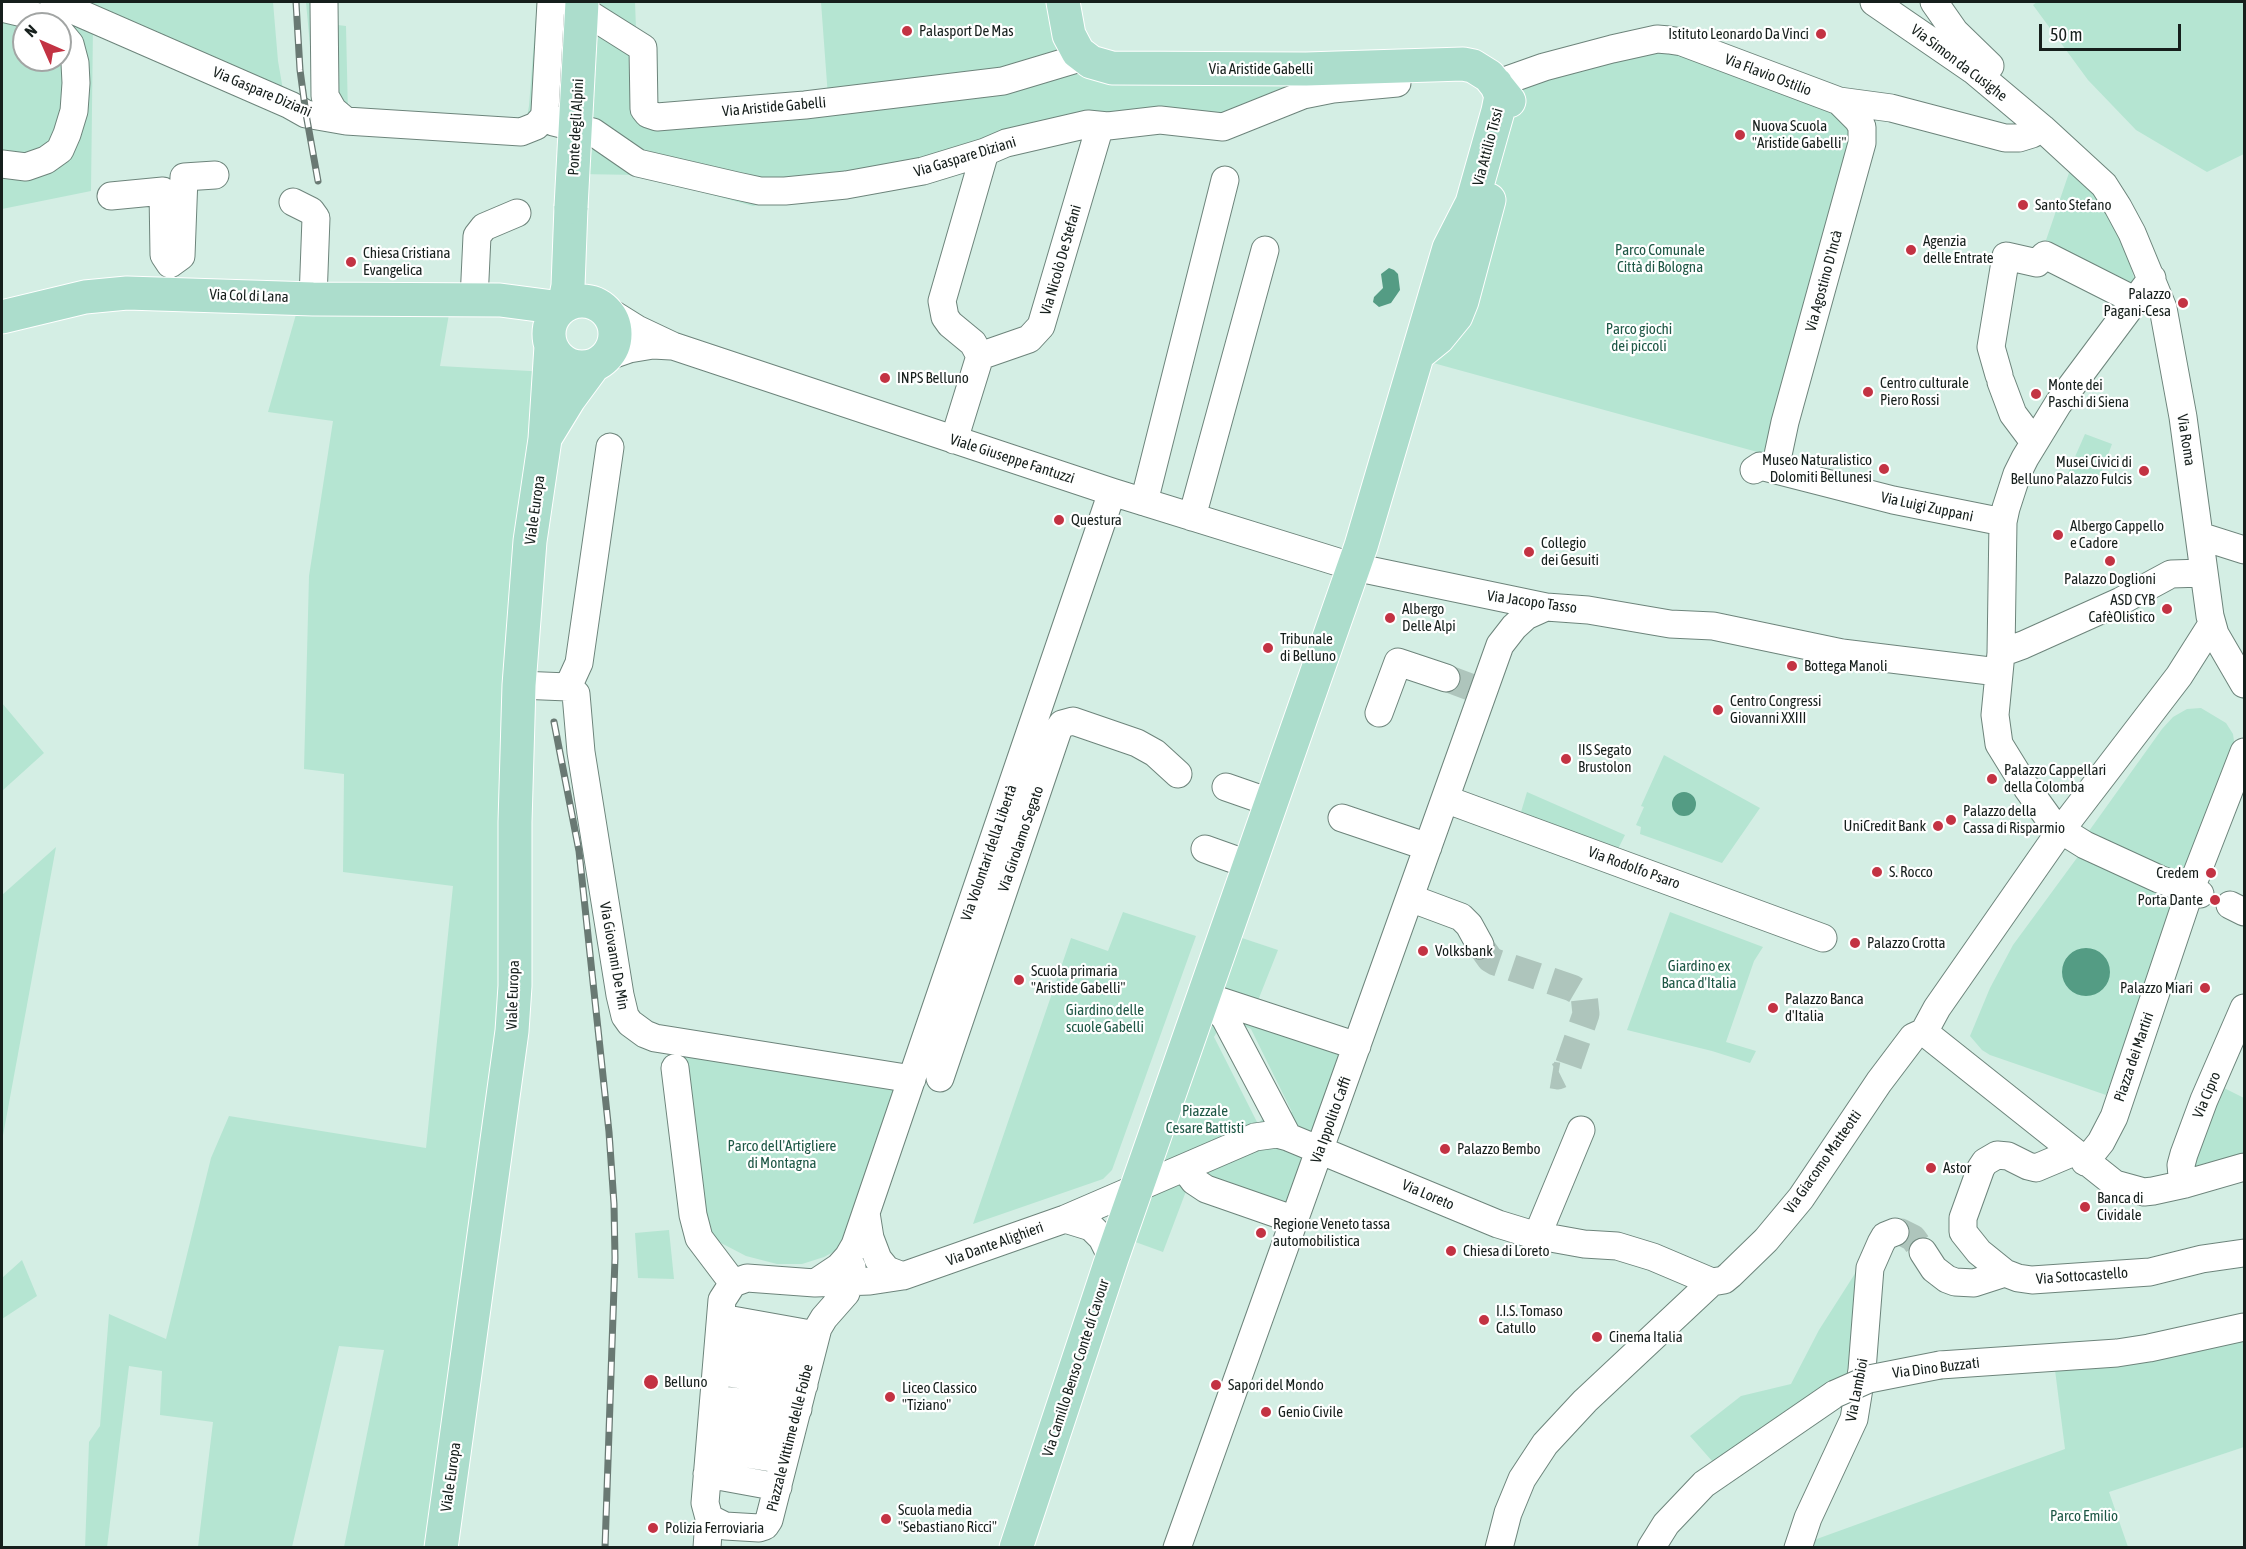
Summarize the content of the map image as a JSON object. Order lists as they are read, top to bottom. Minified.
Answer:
{"streets":{"main road":["Via Aristide Gabelli","Ponte degli Alpini","Via Attilio Tissi","Via Col di Lana","Viale Europa","Via Camillo Benso Conte di Cavour"],"street":["Via Simon da Cusighe","Via Flavio Ostilio","Via Gaspare Diziani","Via Nicolò De Stefani","Via Agostino D'Incà","Via Roma","Viale Giuseppe Fantuzzi","Via Luigi Zuppani","Via Jacopo Tasso","Via Girolamo Segato","Via Volontari della Libertà","Via Rodolfo Psaro","Via Giovanni De Min","Piazza dei Martiri","Via Cipro","Via Ippolito Caffi","Via Giacomo Matteotti","Via Loreto","Via Dante Alighieri","Via Sottocastello","Via Dino Buzzati","Via Lambioi","Piazzale Vittime delle Foibe"]},"crossings":[["Via Simon da Cusighe","Via Flavio Ostilio"],["Via Simon da Cusighe","Via Roma"],["Via Aristide Gabelli","Via Flavio Ostilio"],["Via Aristide Gabelli","Via Attilio Tissi"],["Via Flavio Ostilio","Via Attilio Tissi"],["Via Flavio Ostilio","Via Agostino D'Incà"],["Via Gaspare Diziani","Via Nicolò De Stefani"],["Ponte degli Alpini","Via Col di Lana"],["Ponte degli Alpini","Viale Giuseppe Fantuzzi"],["Ponte degli Alpini","Viale Europa"],["Via Attilio Tissi","Viale Giuseppe Fantuzzi"],["Via Attilio Tissi","Via Jacopo Tasso"],["Via Agostino D'Incà","Via Luigi Zuppani"],["Via Col di Lana","Viale Giuseppe Fantuzzi"],["Via Col di Lana","Viale Europa"],["Via Roma","Via Giacomo Matteotti"],["Viale Giuseppe Fantuzzi","Viale Europa"],["Viale Giuseppe Fantuzzi","Via Jacopo Tasso"],["Viale Giuseppe Fantuzzi","Via Volontari della Libertà"],["Via Jacopo Tasso","Via Ippolito Caffi"],["Via Volontari della Libertà","Via Giovanni De Min"],["Via Volontari della Libertà","Via Dante Alighieri"],["Via Volontari della Libertà","Piazzale Vittime delle Foibe"],["Via Rodolfo Psaro","Via Ippolito Caffi"],["Piazza dei Martiri","Via Sottocastello"],["Via Ippolito Caffi","Via Loreto"],["Via Giacomo Matteotti","Via Loreto"],["Via Dante Alighieri","Via Camillo Benso Conte di Cavour"],["Via Dante Alighieri","Piazzale Vittime delle Foibe"]],"parks":["Parco Comunale Città di Bologna","Parco giochi dei piccoli","Giardino ex Banca d'Italia","Giardino delle scuole Gabelli","Piazzale Cesare Battisti","Parco dell'Artigliere di Montagna","Parco Emilio"],"places":["Palasport De Mas","Istituto Leonardo Da Vinci","Nuova Scuola \"Aristide Gabelli\"","Santo Stefano","Agenzia delle Entrate","Chiesa Cristiana Evangelica","Palazzo Pagani-Cesa","INPS Belluno","Centro culturale Piero Rossi","Monte dei Paschi di Siena","Museo Naturalistico Dolomiti Bellunesi","Musei Civici di Belluno Palazzo Fulcis","Questura","Albergo Cappello e Cadore","Collegio dei Gesuiti","Palazzo Doglioni","ASD CYB CafèOlistico","Albergo Delle Alpi","Tribunale di Belluno","Bottega Manoli","Centro Congressi Giovanni XXIII","IIS Segato Brustolon","Palazzo Cappellari della Colomba","Palazzo della Cassa di Risparmio","UniCredit Bank","S. Rocco","Credem","Porta Dante","Palazzo Crotta","Volksbank","Scuola primaria \"Aristide Gabelli\"","Palazzo Miari","Palazzo Banca d'Italia","Palazzo Bembo","Astor","Banca di Cividale","Regione Veneto tassa automobilistica","Chiesa di Loreto","I.I.S. Tomaso Catullo","Cinema Italia","Belluno","Sapori del Mondo","Liceo Classico \"Tiziano\"","Genio Civile","Scuola media \"Sebastiano Ricci\"","Polizia Ferroviaria"],"scale_bar":"50 m","north":"top left"}
